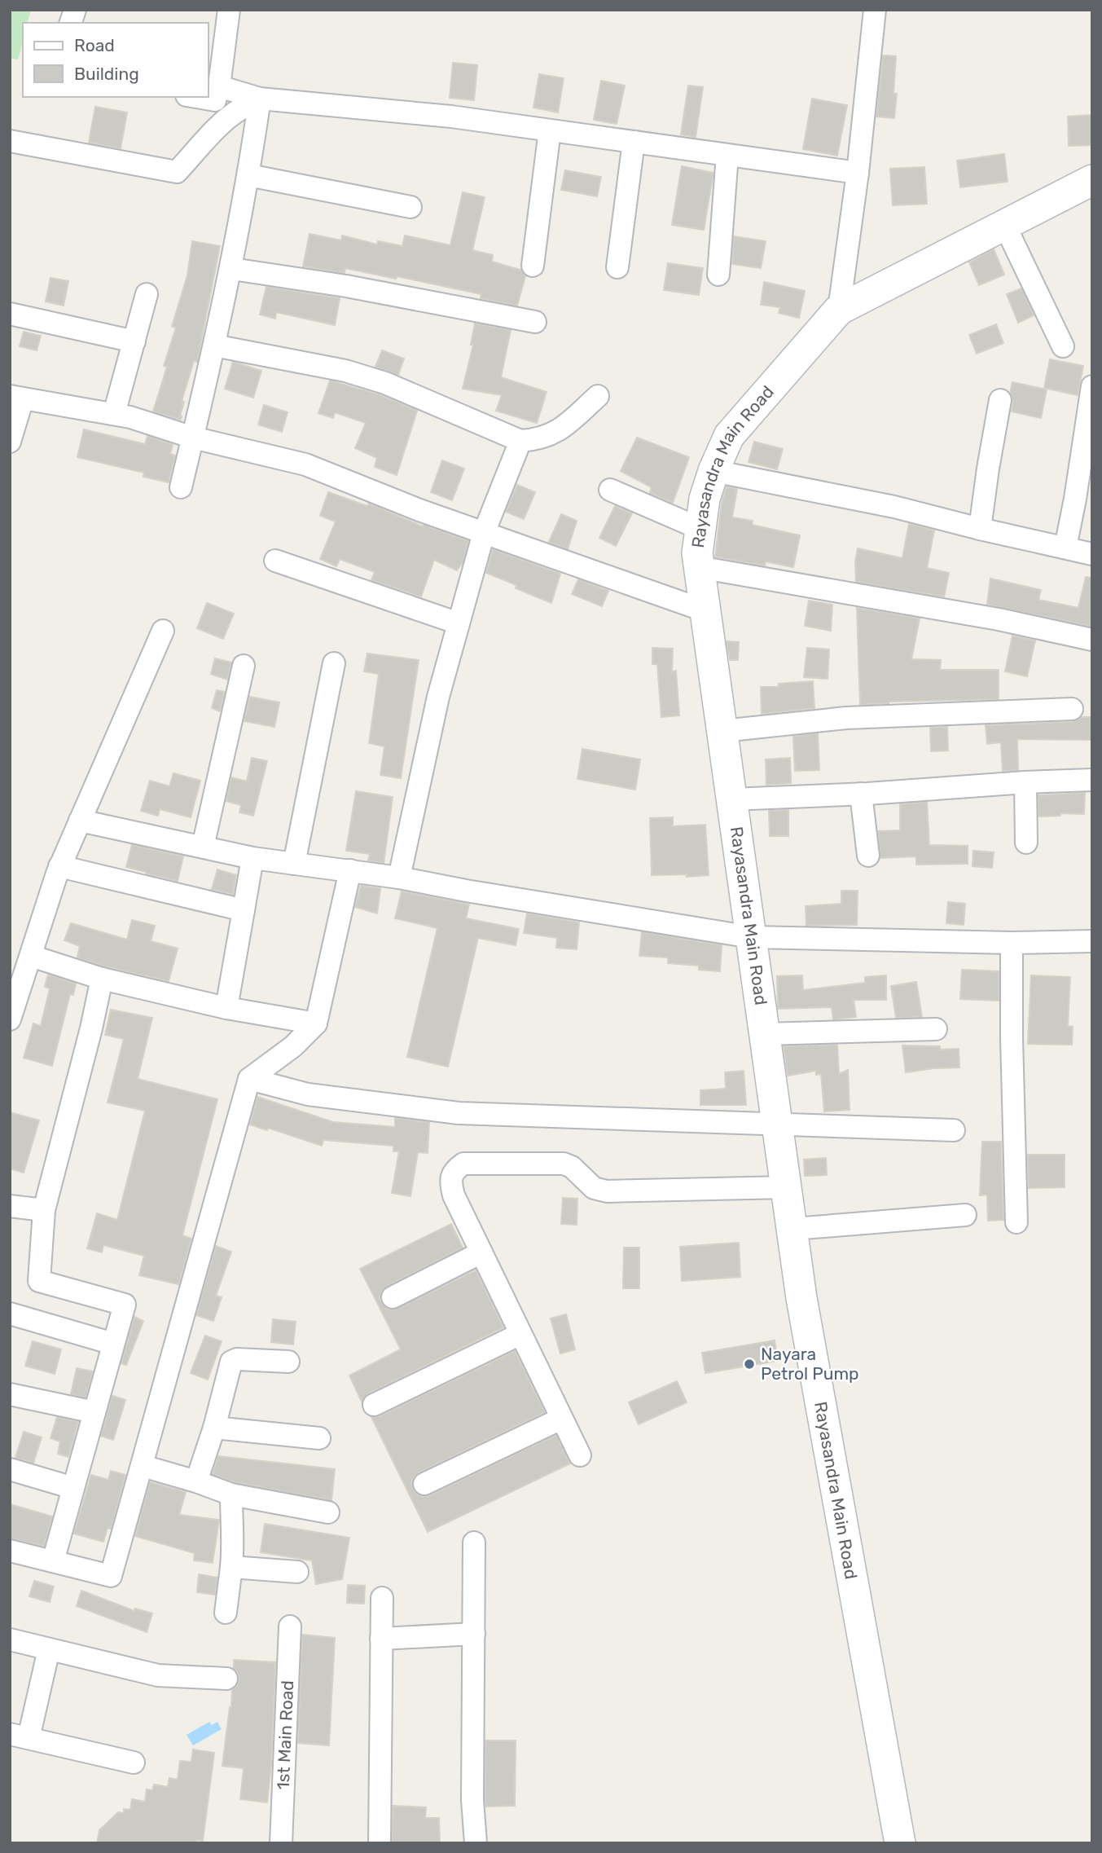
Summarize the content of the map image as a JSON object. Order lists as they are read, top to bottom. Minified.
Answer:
{"streets":{"street":["Rayasandra Main Road","1st Main Road"]},"places":["Nayara Petrol Pump"],"legend":["Road","Building"]}
